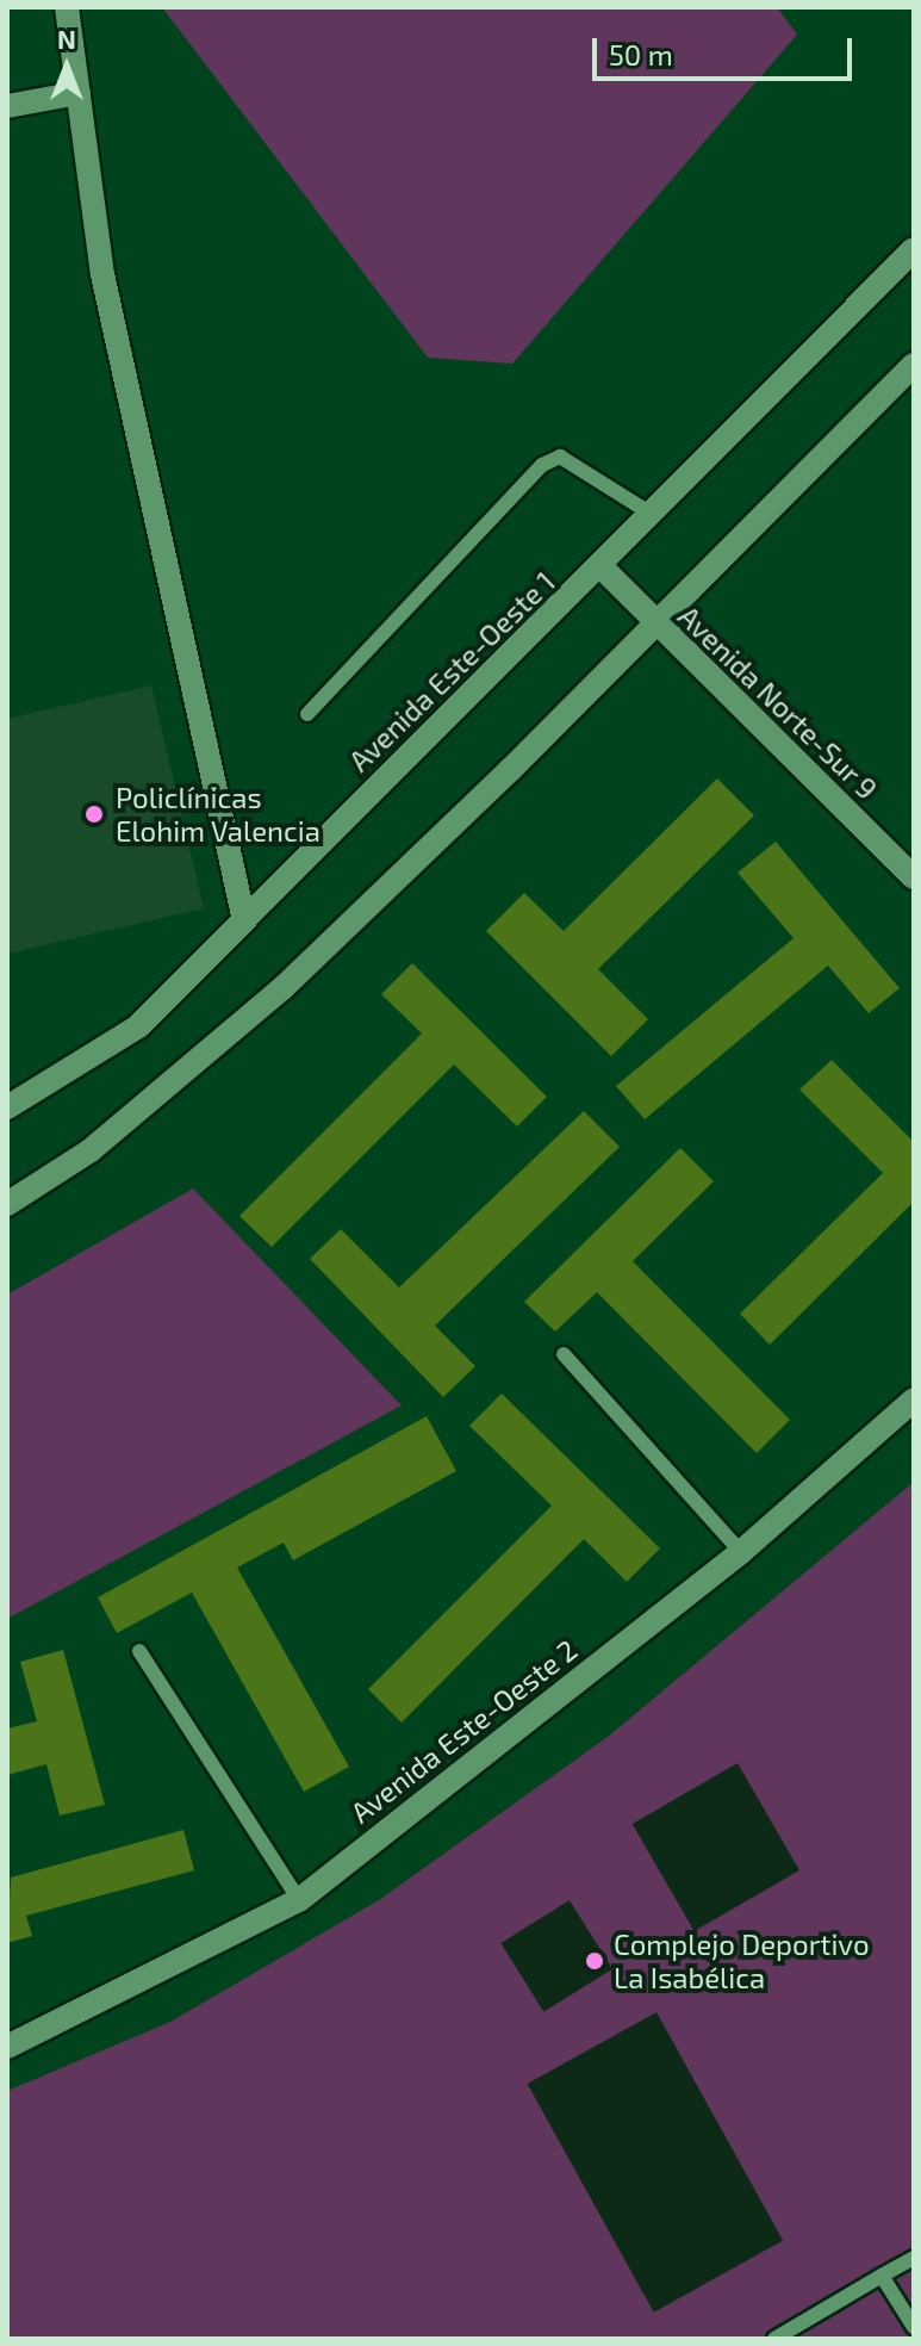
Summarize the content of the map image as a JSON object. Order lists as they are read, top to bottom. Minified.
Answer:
{"streets":{"street":["Avenida Este-Oeste 1","Avenida Norte-Sur 9","Avenida Este-Oeste 2"]},"crossings":[["Avenida Este-Oeste 1","Avenida Norte-Sur 9"]],"places":["Policlínicas Elohim Valencia","Complejo Deportivo La Isabélica"],"scale_bar":"50 m","north":"top"}
